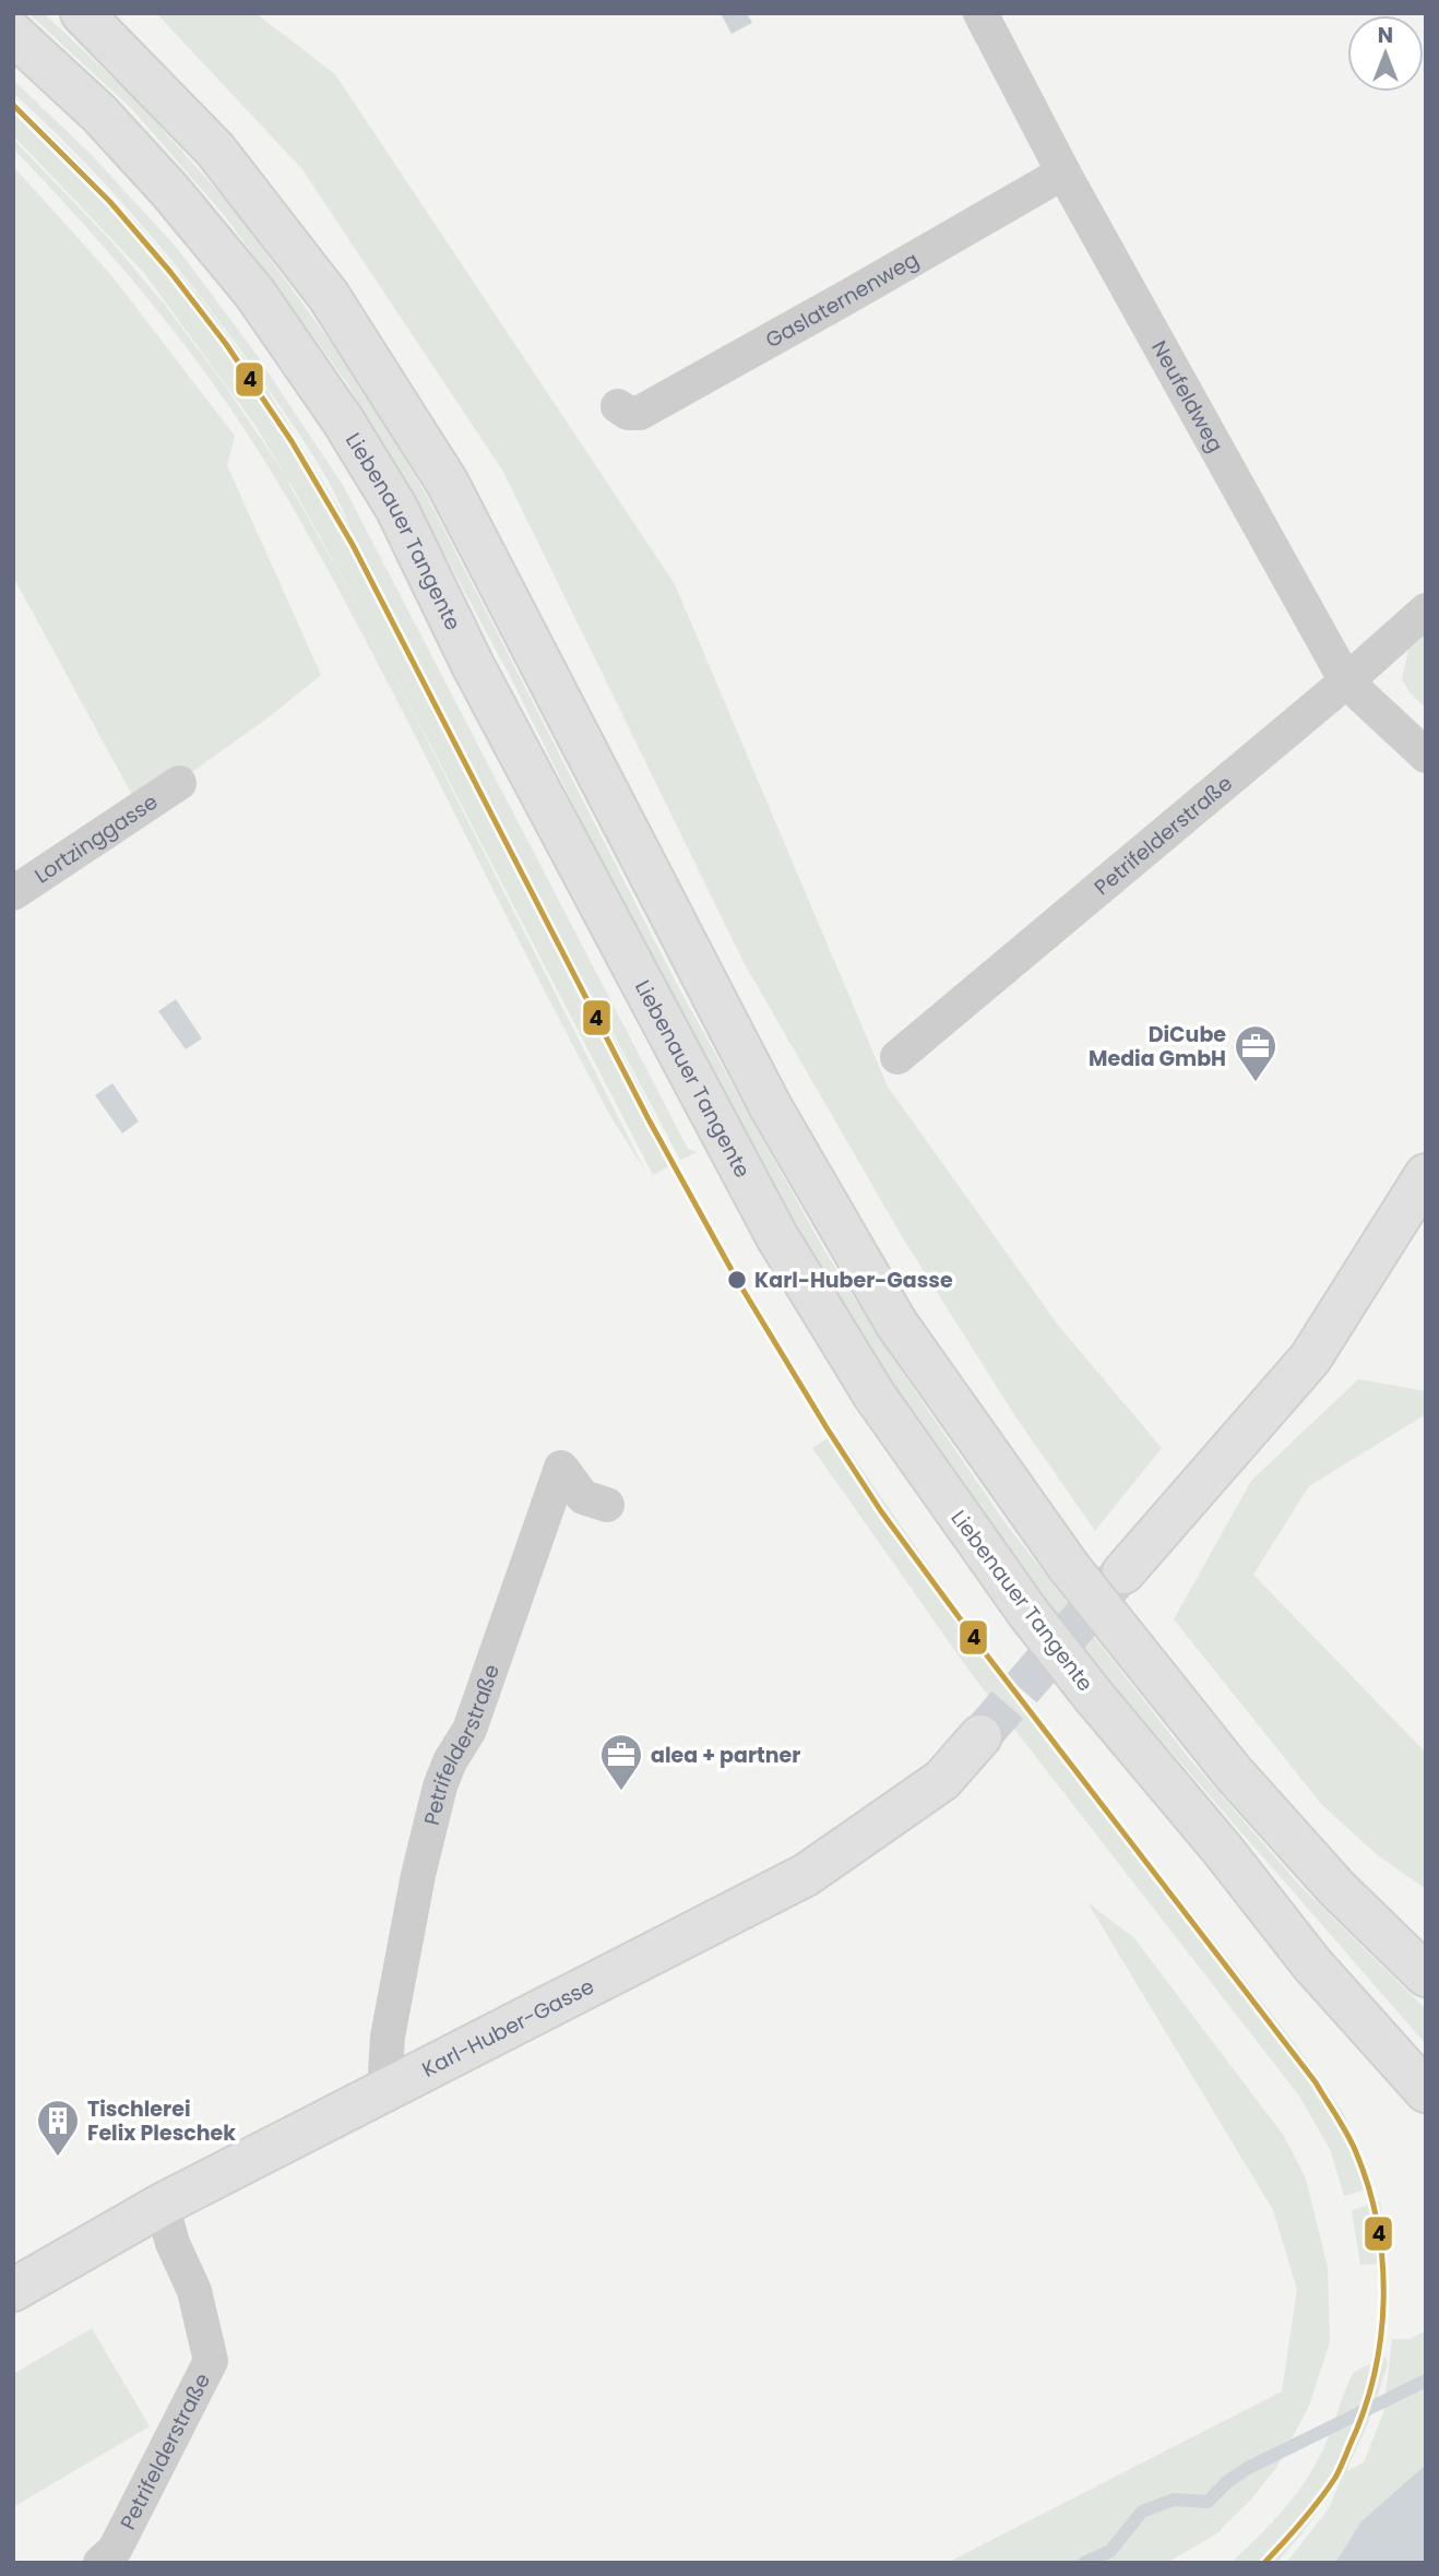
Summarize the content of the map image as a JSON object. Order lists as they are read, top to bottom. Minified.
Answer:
{"streets":{"main road":["Liebenauer Tangente","Karl-Huber-Gasse"],"street":["Gaslaternenweg","Neufeldweg","Petrifelderstraße","Lortzinggasse"]},"crossings":[["Gaslaternenweg","Neufeldweg"],["Neufeldweg","Petrifelderstraße"],["Petrifelderstraße","Karl-Huber-Gasse"]],"places":{"office":["DiCube Media GmbH","alea + partner"],"other":["Karl-Huber-Gasse"],"building":["Tischlerei Felix Pleschek"]},"lines":["transit line 4"],"north":"top"}
